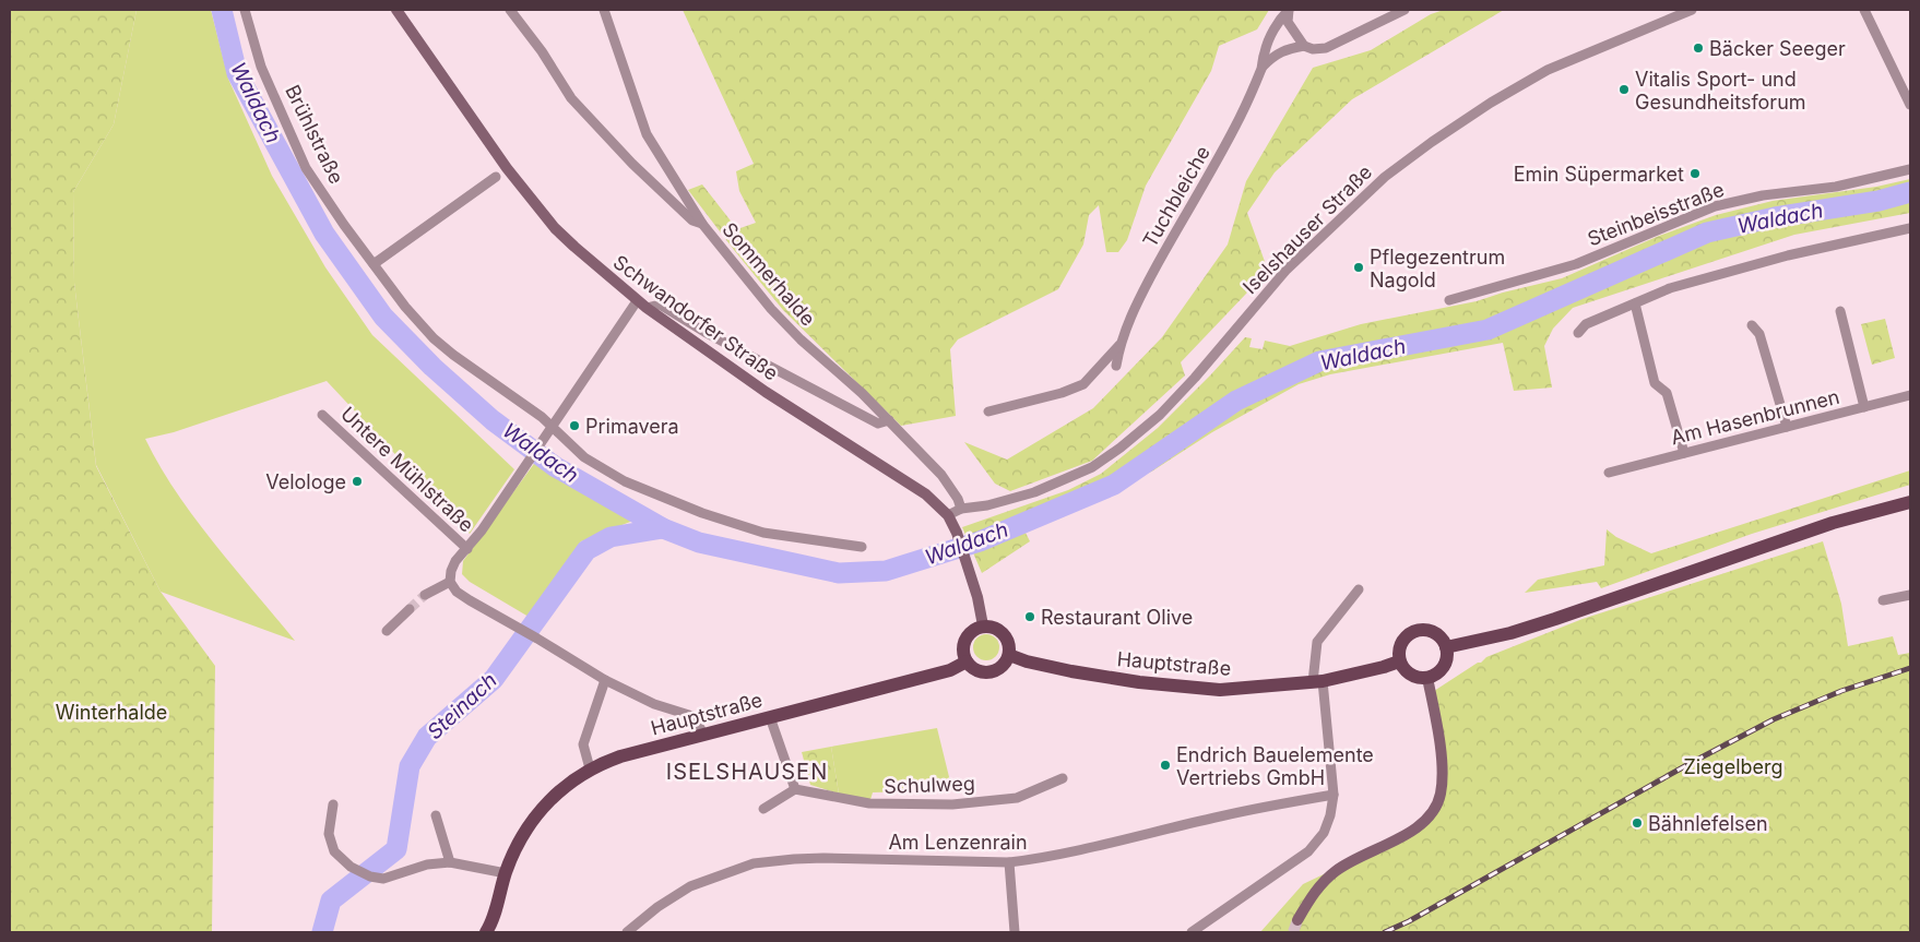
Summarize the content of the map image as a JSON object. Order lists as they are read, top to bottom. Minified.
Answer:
{"streets":{"main road":["Schwandorfer Straße","Hauptstraße"],"street":["Brühlstraße","Tuchbleiche","Steinbeisstraße","Iselshauser Straße","Sommerhalde","Am Hasenbrunnen","Untere Mühlstraße","Schulweg","Am Lenzenrain"]},"crossings":[["Brühlstraße","Untere Mühlstraße"],["Iselshauser Straße","Sommerhalde"],["Iselshauser Straße","Schwandorfer Straße"],["Schwandorfer Straße","Untere Mühlstraße"],["Schwandorfer Straße","Hauptstraße"]],"districts":["ISELSHAUSEN"],"water":["Waldach","Steinach"],"parks":["Winterhalde","Ziegelberg"],"places":["Bäcker Seeger","Vitalis Sport- und Gesundheitsforum","Emin Süpermarket","Pflegezentrum Nagold","Primavera","Velologe","Restaurant Olive","Endrich Bauelemente Vertriebs GmbH","Bähnlefelsen"]}
